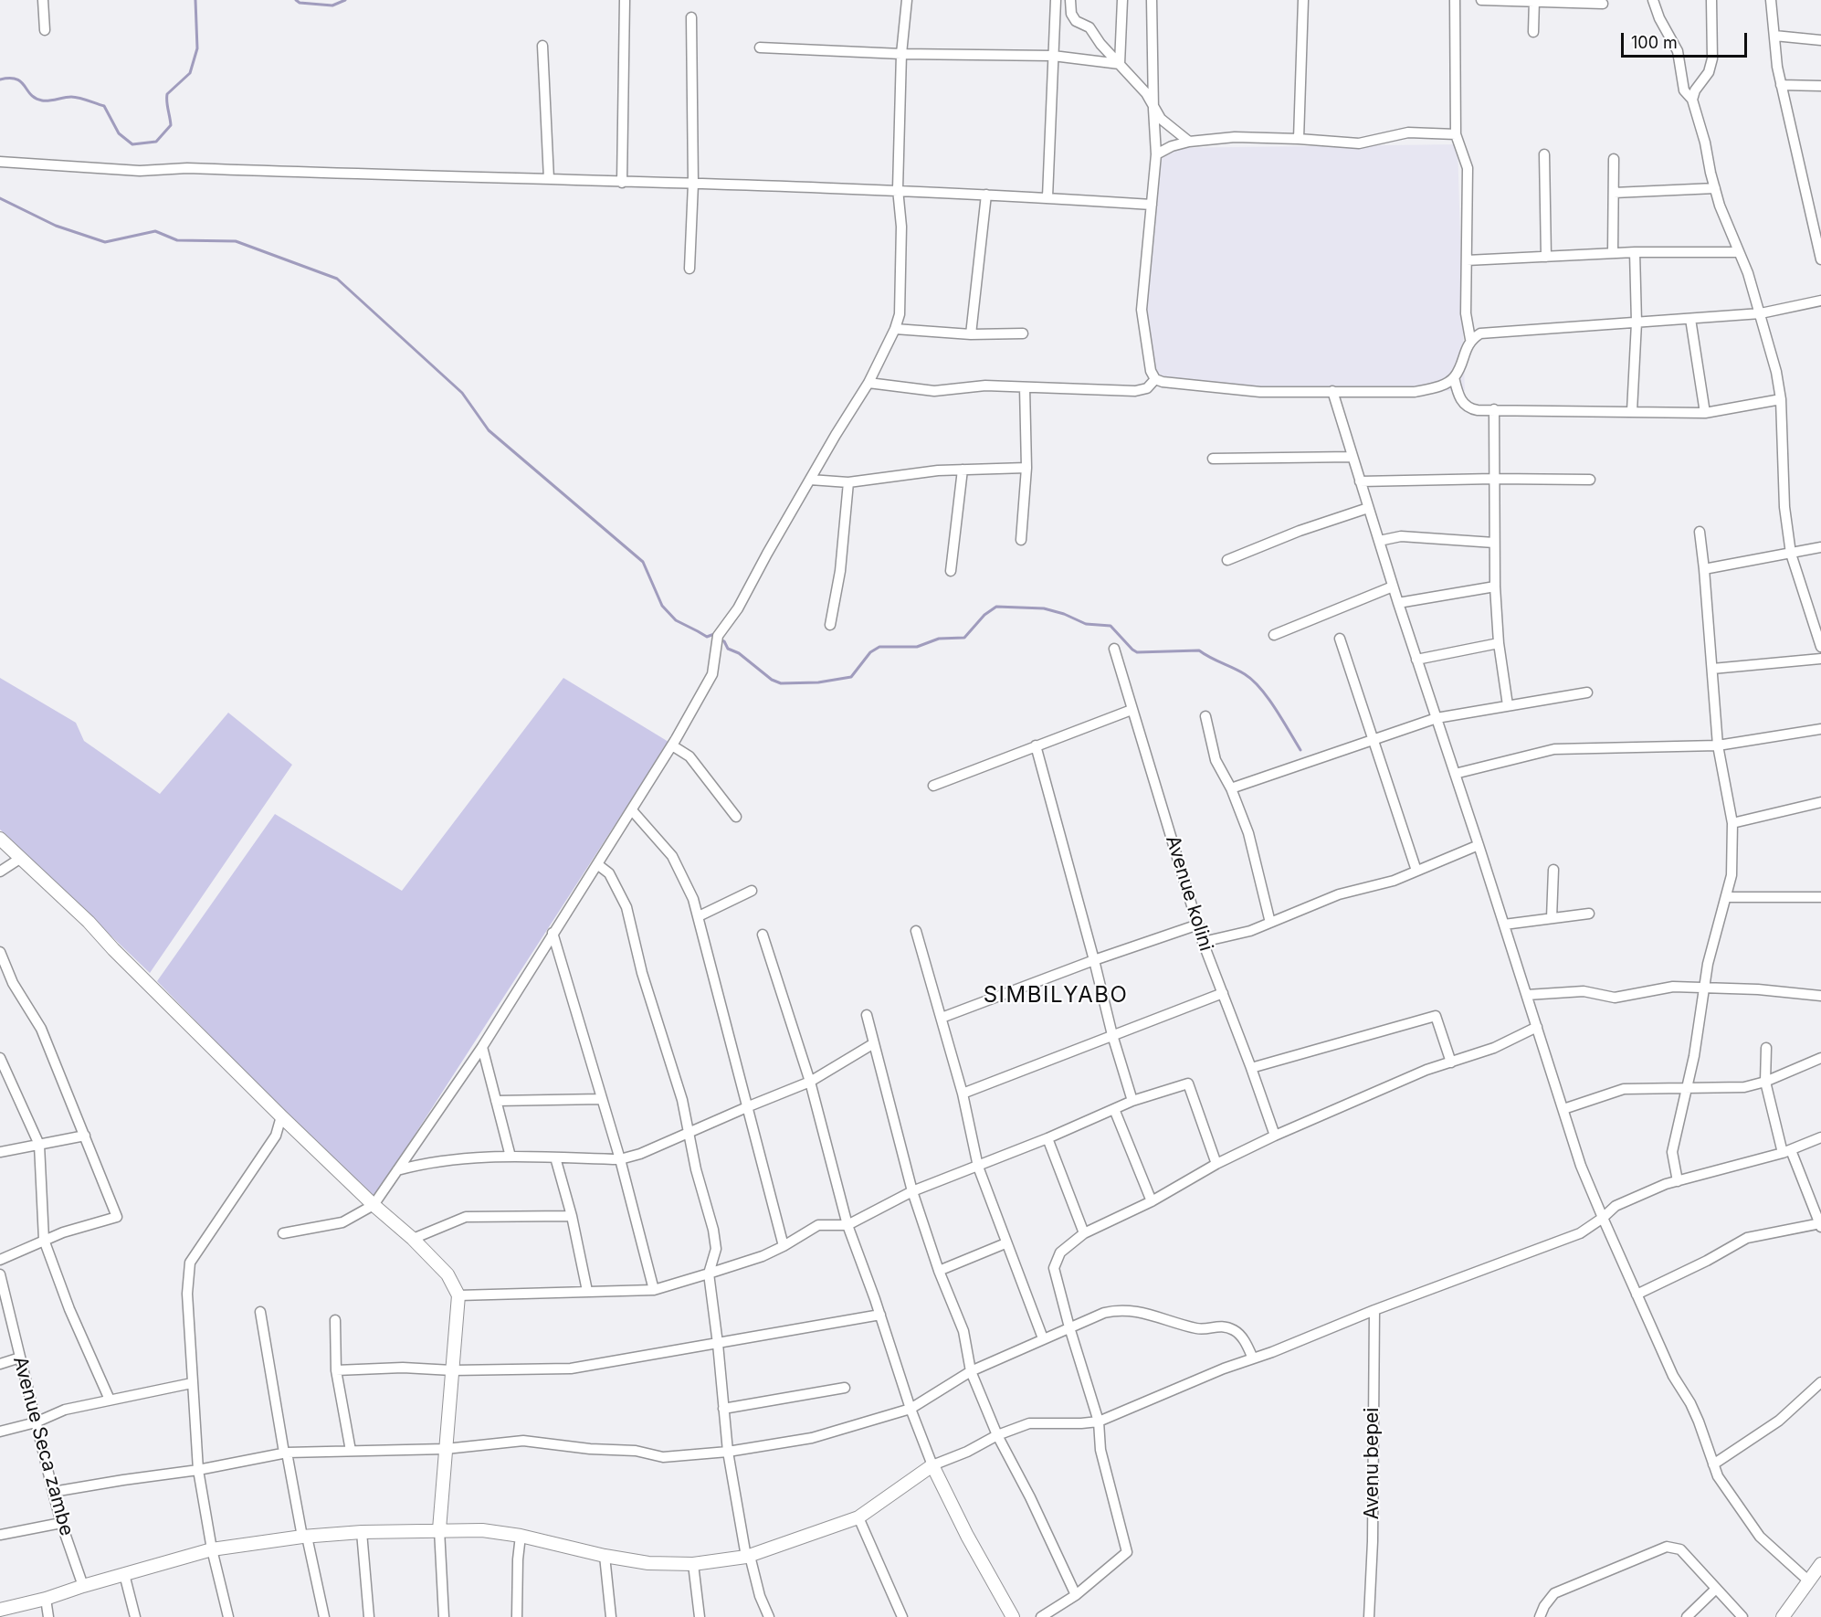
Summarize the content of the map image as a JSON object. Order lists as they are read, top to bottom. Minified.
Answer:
{"streets":{"street":["Avenue kolini","Avenue Seca zambe","Avenu bepei"]},"districts":["SIMBILYABO"],"scale_bar":"100 m"}
